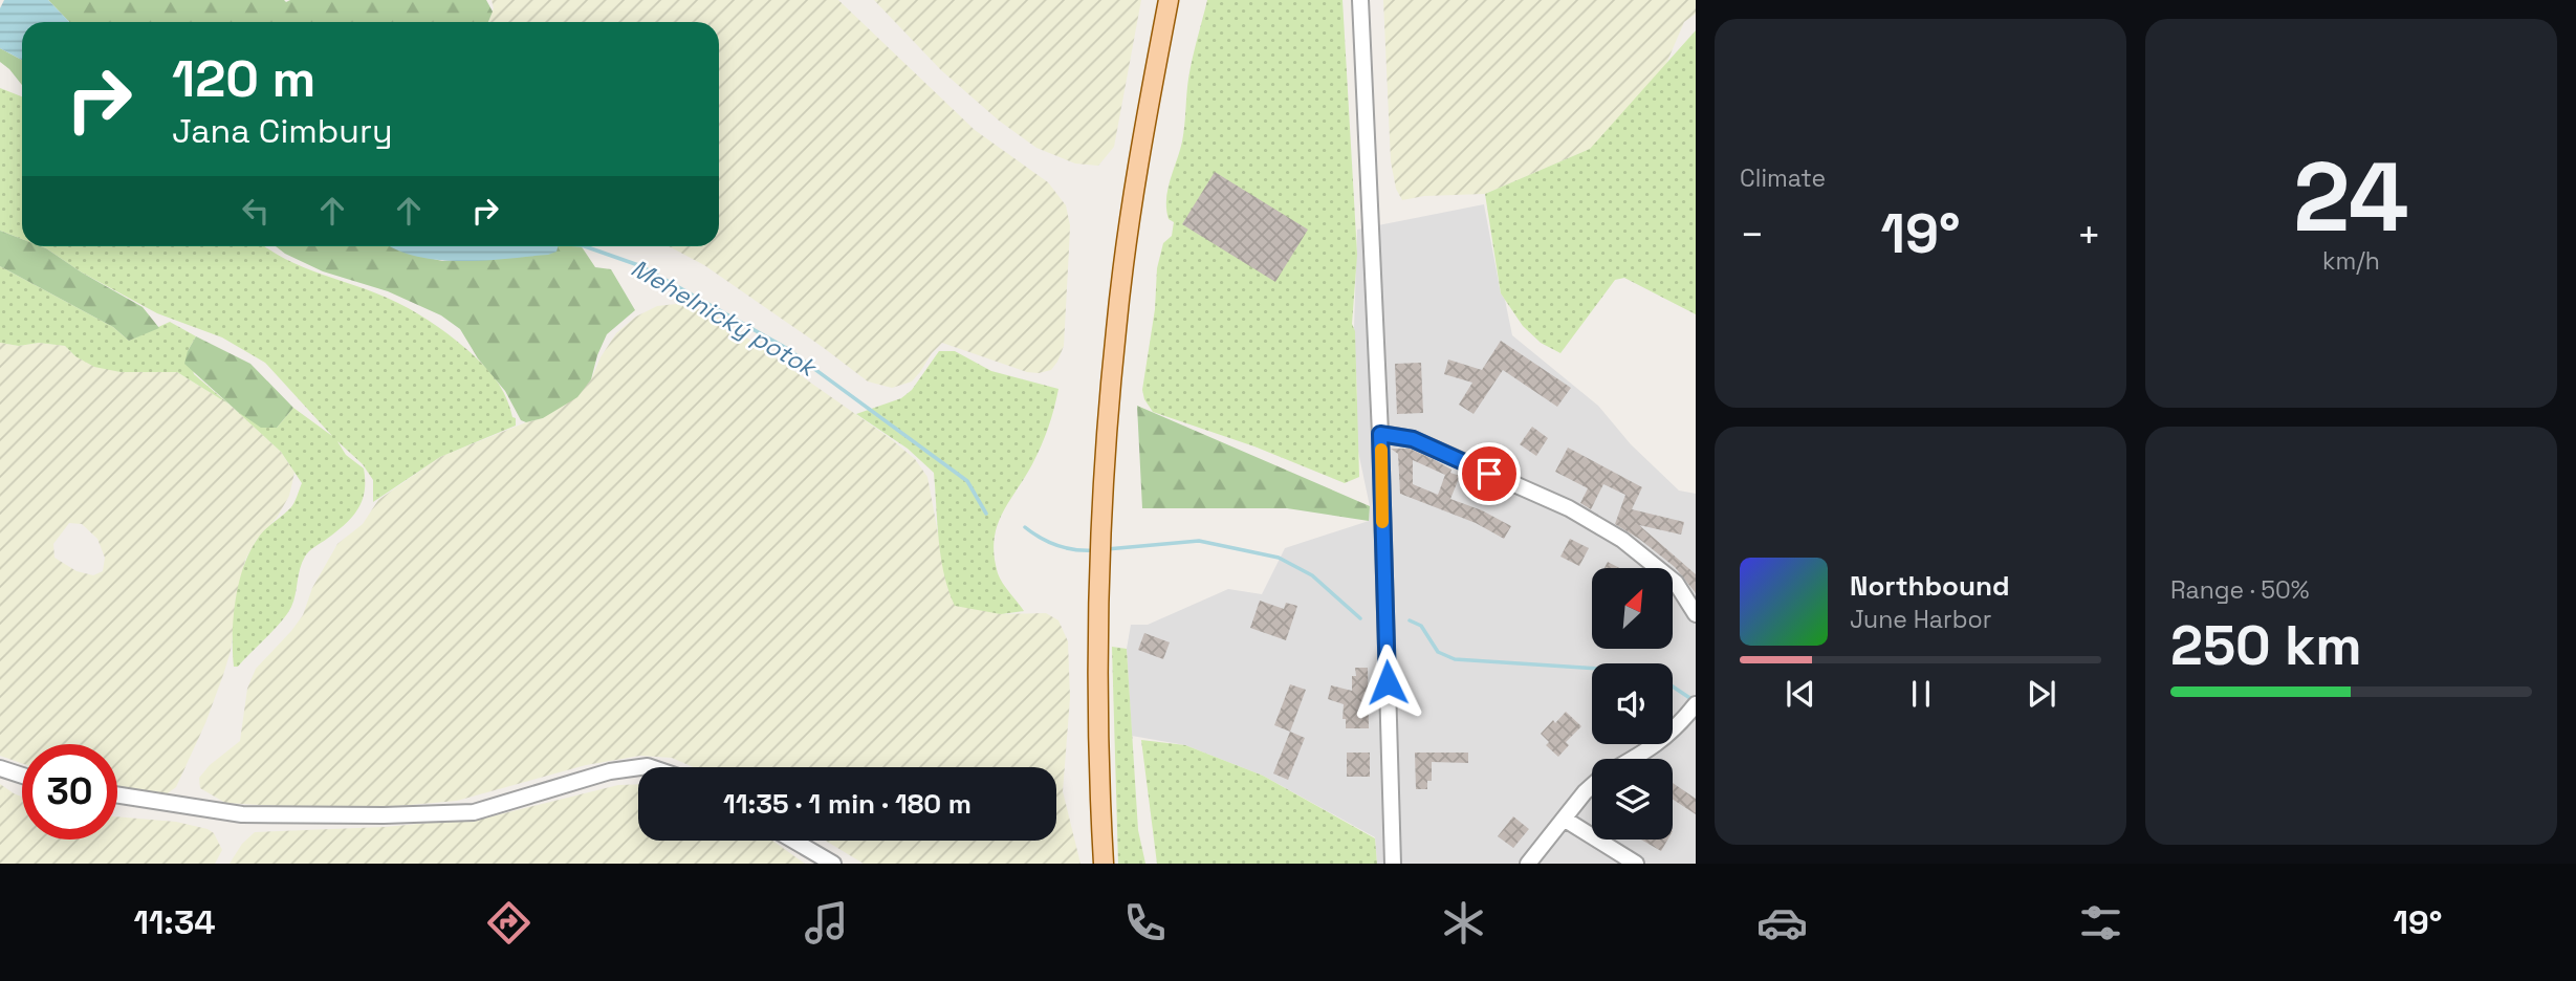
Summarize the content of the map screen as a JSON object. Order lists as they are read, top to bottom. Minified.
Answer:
{"water":["Mehelnický potok"],"north":"top right","page":{"tile":["Climate",["24","km/h"],["Range · 50%","250 km"]],"turn":["120 m","Jana Cimbury"],"heat":["−","19°","+"],"song":["Northbound","June Harbor"],"limit":"30","trip":"11:35 · 1 min · 180 m","tabs":["11:34","19°"]}}
